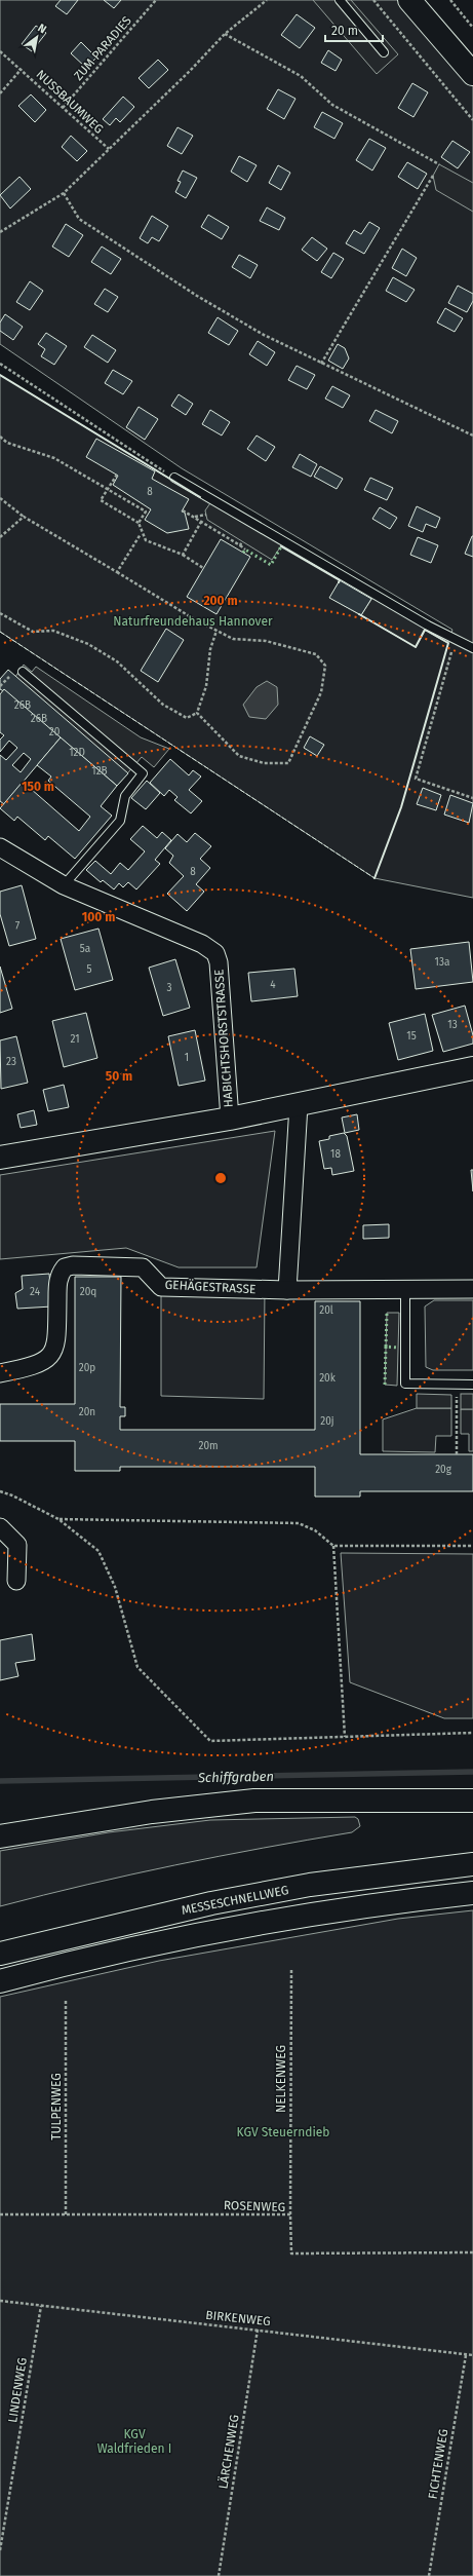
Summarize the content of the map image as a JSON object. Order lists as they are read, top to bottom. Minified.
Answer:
{"streets":{"main road":["MESSESCHNELLWEG"],"street":["HABICHTSHORSTSTRASSE","GEHÄGESTRASSE"],"path":["ZUM PARADIES","NUSSBAUMWEG","NELKENWEG","TULPENWEG","ROSENWEG","BIRKENWEG","LINDENWEG","LÄRCHENWEG","FICHTENWEG"]},"crossings":[["ZUM PARADIES","NUSSBAUMWEG"],["NELKENWEG","ROSENWEG"],["TULPENWEG","ROSENWEG"],["BIRKENWEG","LINDENWEG"],["BIRKENWEG","LÄRCHENWEG"],["BIRKENWEG","FICHTENWEG"]],"water":["Schiffgraben"],"parks":["Naturfreundehaus Hannover","KGV Steuerndieb","KGV Waldfrieden I"],"house_numbers":["8","26B","26B","20","12D","12B","8","7","5a","13a","5","4","3","13","15","21","1","23","18","24","20q","20l","20p","20k","20n","20j","20m","20g"],"scale_bar":"20 m","north":"top right","rings":["200 m","150 m","100 m","50 m"]}
